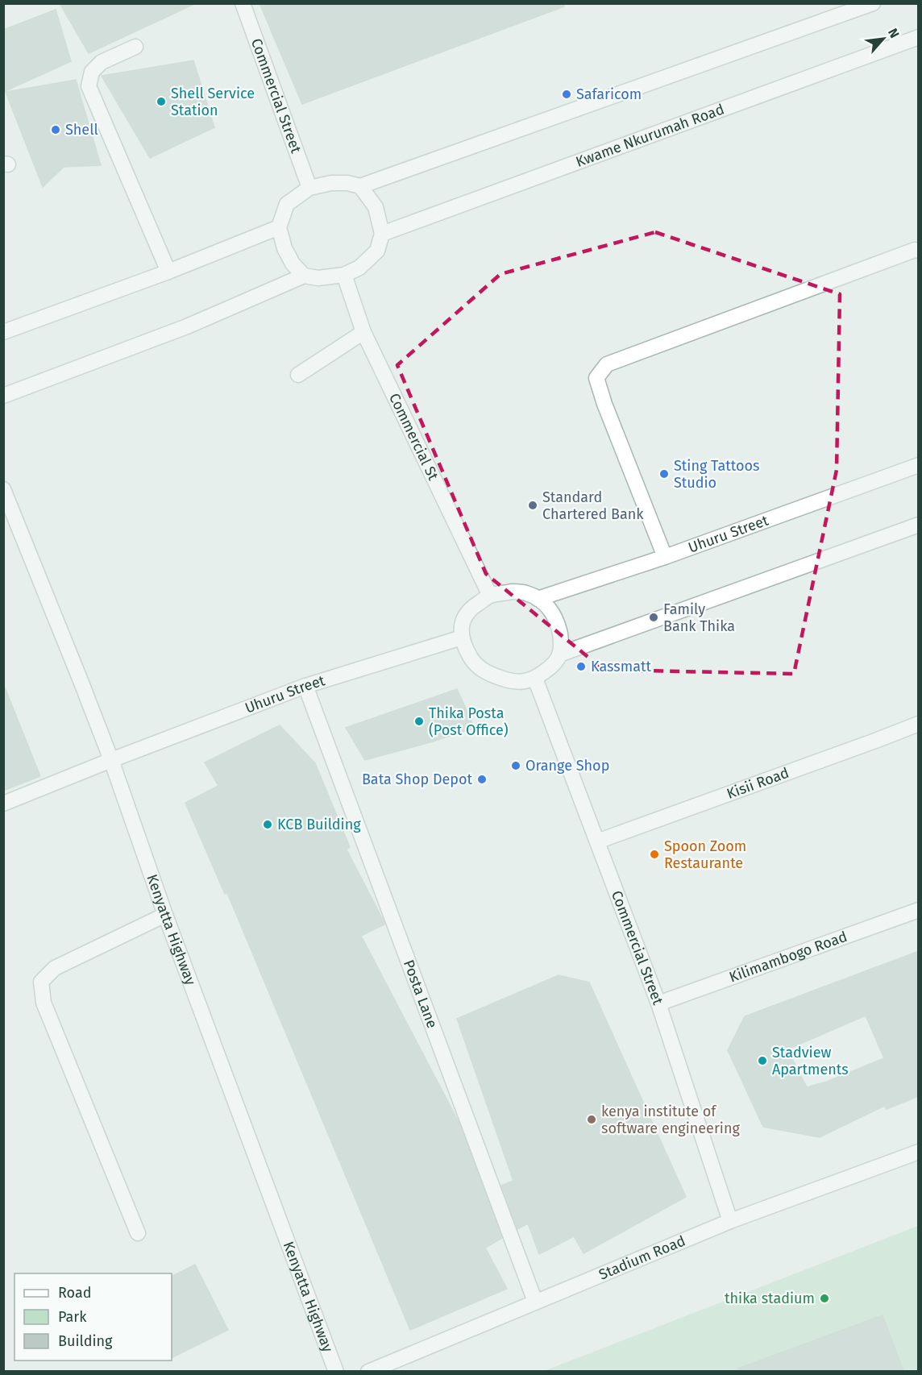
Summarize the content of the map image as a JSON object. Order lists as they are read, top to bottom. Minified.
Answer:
{"streets":{"street":["Commercial Street","Kwame Nkurumah Road","Commercial St","Uhuru Street","Kisii Road","Kenyatta Highway","Kilimambogo Road","Posta Lane","Stadium Road"]},"crossings":[["Commercial Street","Kwame Nkurumah Road"],["Commercial Street","Commercial St"],["Commercial Street","Uhuru Street"],["Commercial Street","Kisii Road"],["Commercial Street","Kilimambogo Road"],["Commercial Street","Stadium Road"],["Kwame Nkurumah Road","Commercial St"],["Commercial St","Uhuru Street"],["Uhuru Street","Kenyatta Highway"],["Uhuru Street","Posta Lane"],["Posta Lane","Stadium Road"]],"places":["Safaricom","Shell Service Station","Shell","Sting Tattoos Studio","Standard Chartered Bank","Family Bank Thika","Kassmatt","Thika Posta (Post Office)","Orange Shop","Bata Shop Depot","KCB Building","Spoon Zoom Restaurante","Stadview Apartments","kenya institute of software engineering","thika stadium"],"legend":["Road","Park","Building"],"north":"top right"}
